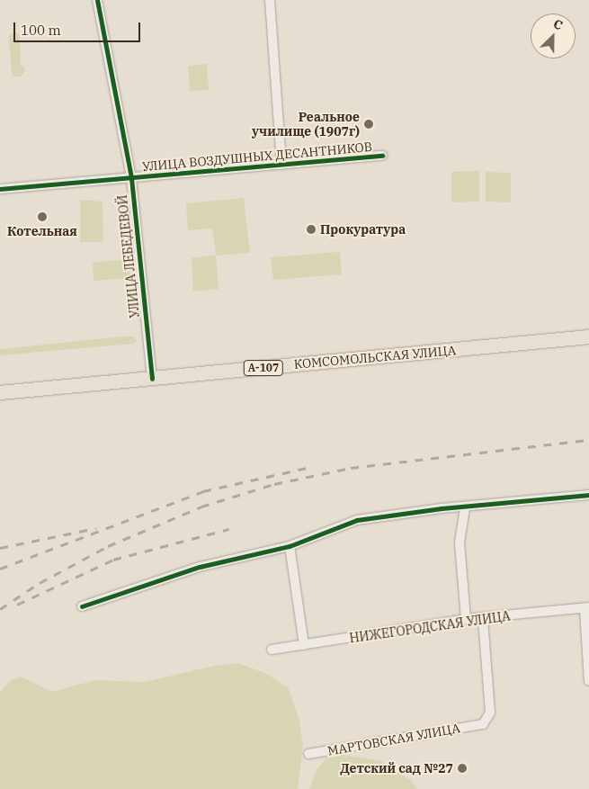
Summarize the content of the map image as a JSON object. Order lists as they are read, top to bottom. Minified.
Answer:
{"streets":{"main road":["КОМСОМОЛЬСКАЯ УЛИЦА","А-107"],"street":["УЛИЦА ВОЗДУШНЫХ ДЕСАНТНИКОВ","УЛИЦА ЛЕБЕДЕВОЙ","НИЖЕГОРОДСКАЯ УЛИЦА","МАРТОВСКАЯ УЛИЦА"]},"crossings":[["УЛИЦА ВОЗДУШНЫХ ДЕСАНТНИКОВ","УЛИЦА ЛЕБЕДЕВОЙ"],["УЛИЦА ЛЕБЕДЕВОЙ","КОМСОМОЛЬСКАЯ УЛИЦА"],["НИЖЕГОРОДСКАЯ УЛИЦА","МАРТОВСКАЯ УЛИЦА"]],"places":["Реальное училище (1907г)","Котельная","Прокуратура","Детский сад №27"],"scale_bar":"100 m","north":"top right"}
